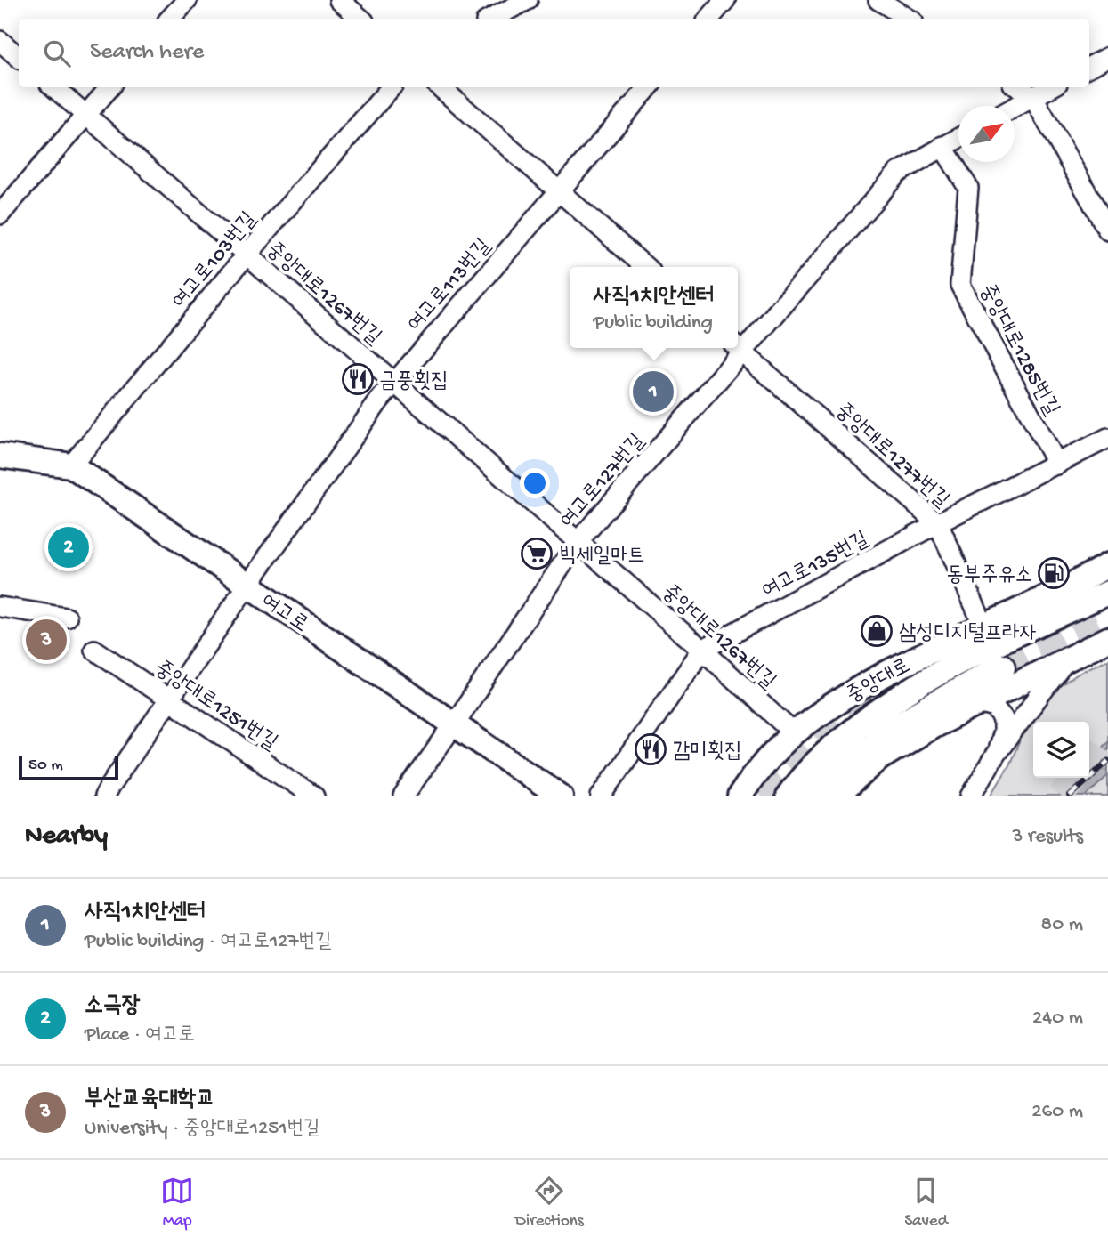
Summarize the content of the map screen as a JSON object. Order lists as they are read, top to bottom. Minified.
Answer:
{"streets":{"main road":["여고로","중앙대로"],"street":["여고로103번길","여고로113번길","중앙대로1267번길","중앙대로1285번길","중앙대로1277번길","여고로127번길","여고로135번길","중앙대로1251번길"]},"crossings":[["여고로103번길","중앙대로1267번길"],["여고로103번길","여고로"],["여고로113번길","중앙대로1267번길"],["여고로113번길","여고로"],["여고로113번길","중앙대로1251번길"],["중앙대로1267번길","여고로127번길"],["중앙대로1267번길","여고로135번길"],["중앙대로1267번길","중앙대로"],["중앙대로1285번길","여고로127번길"],["중앙대로1285번길","여고로135번길"],["중앙대로1277번길","여고로127번길"],["중앙대로1277번길","여고로135번길"],["중앙대로1277번길","중앙대로"],["여고로127번길","여고로"]],"places":{"restaurant":["금풍횟집","감미횟집"],"supermarket":["빅세일마트"],"fuel station":["동부주유소"],"shop":["삼성디지털프라자"]},"scale_bar":"50 m","north":"top right","page":{"search":"Search here","popup":["사직1치안센터","Public building"],"pins":["1","2","3"],"scale":"50 m","heading":["Nearby","3 results"],"list":[{"mark":"1","name":"사직1치안센터","note":"Public building · 여고로127번길","value":"80 m"},{"mark":"2","name":"소극장","note":"Place · 여고로","value":"240 m"},{"mark":"3","name":"부산교육대학교","note":"University · 중앙대로1251번길","value":"260 m"}],"nav":["Map","Directions","Saved"]}}
